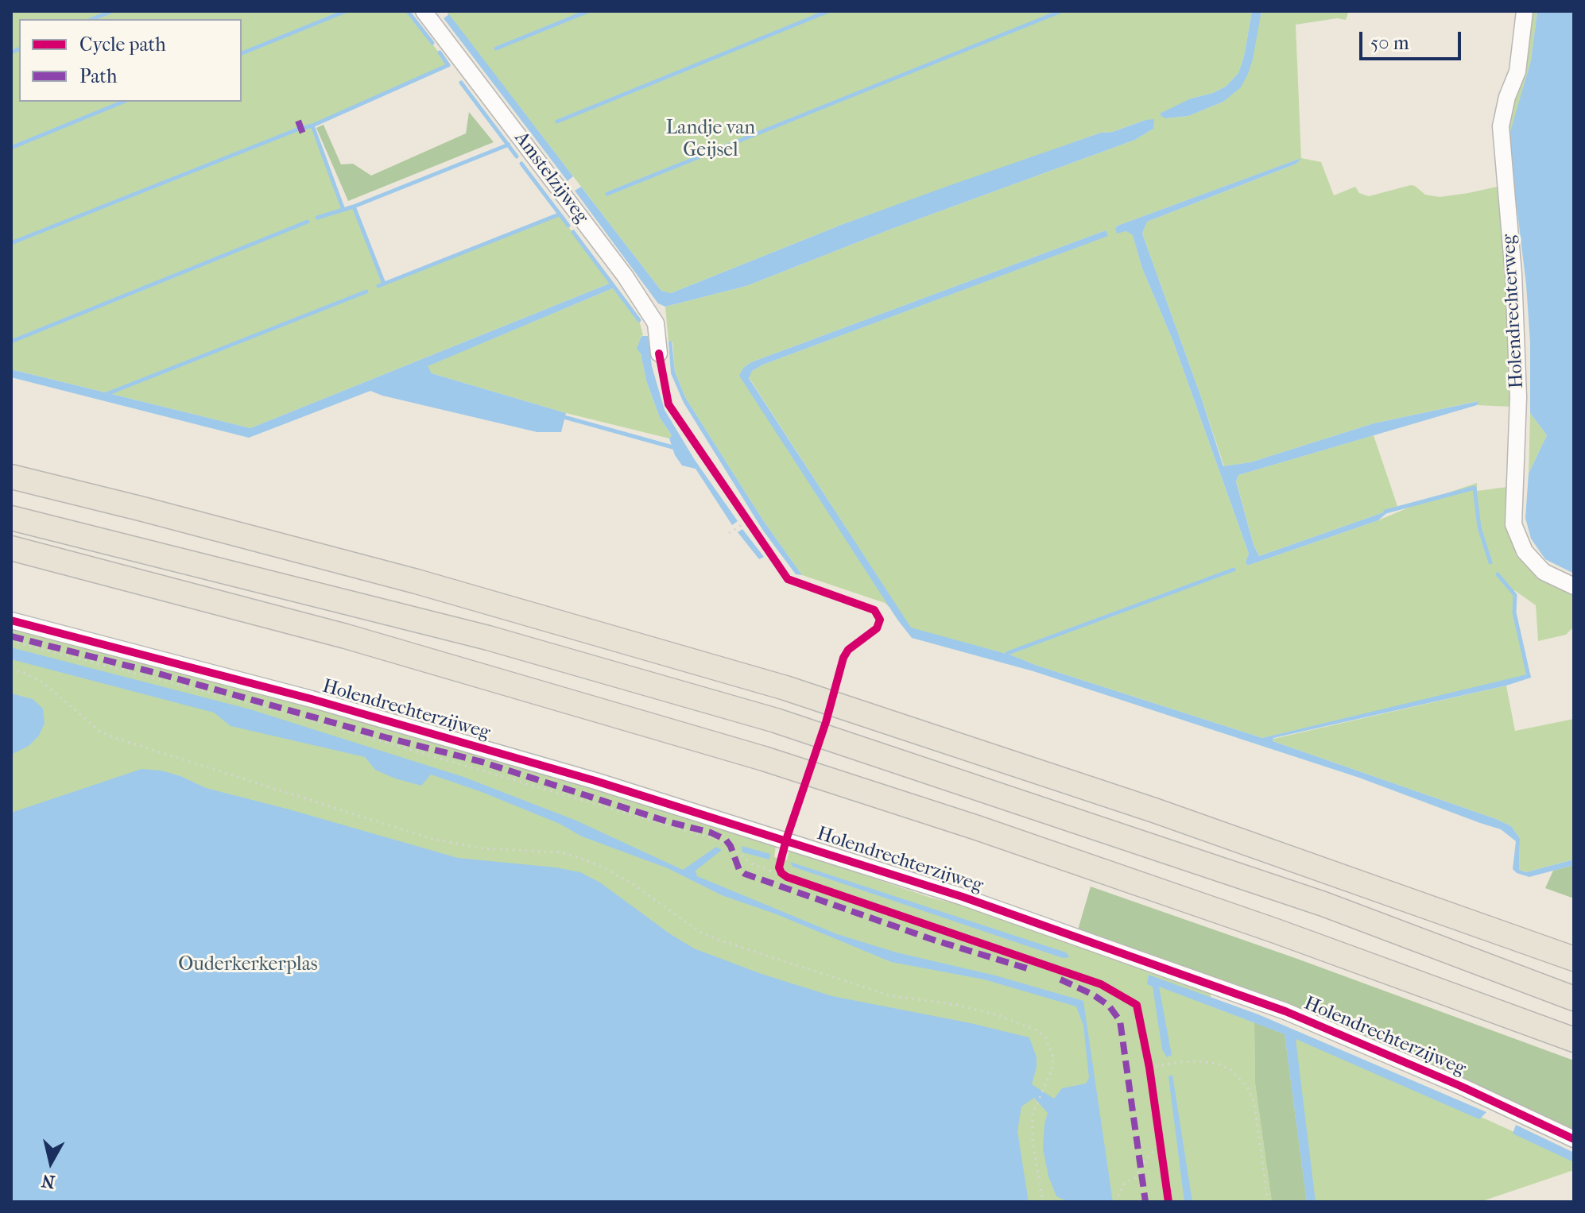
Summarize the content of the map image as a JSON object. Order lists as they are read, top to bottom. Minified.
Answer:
{"streets":{"street":["Amstelzijweg","Holendrechterweg","Holendrechterzijweg"]},"parks":["Landje van Geijsel","Ouderkerkerplas"],"legend":["Cycle path","Path"],"scale_bar":"50 m","north":"bottom"}
